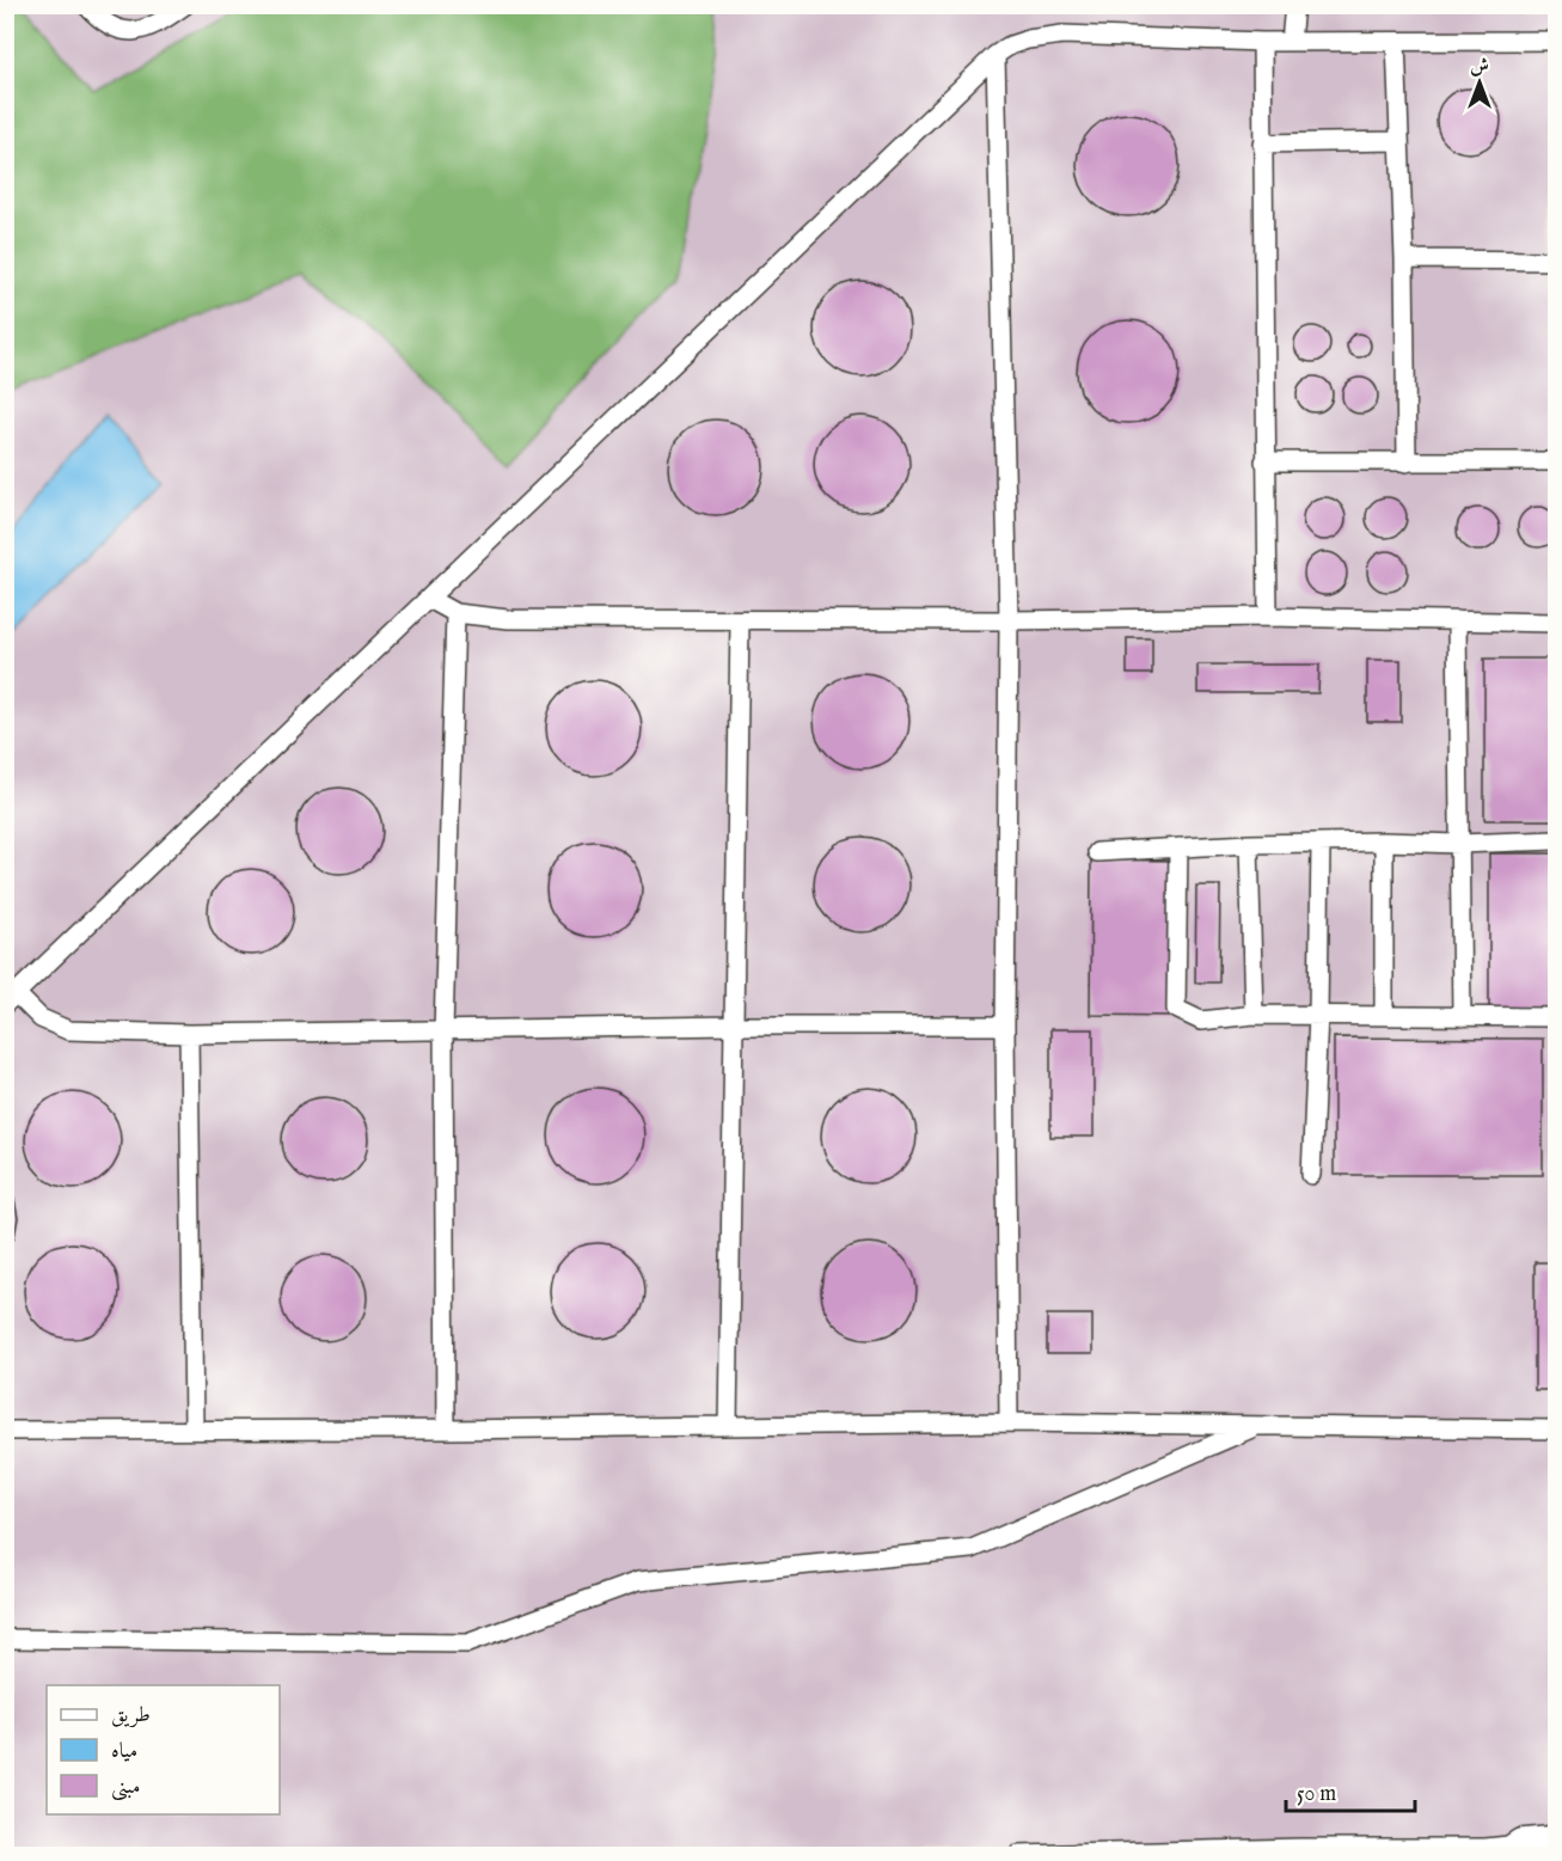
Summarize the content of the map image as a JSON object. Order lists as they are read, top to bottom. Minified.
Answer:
{"legend":["طريق","مياه","مبنى"],"scale_bar":"50 m","north":"top"}
